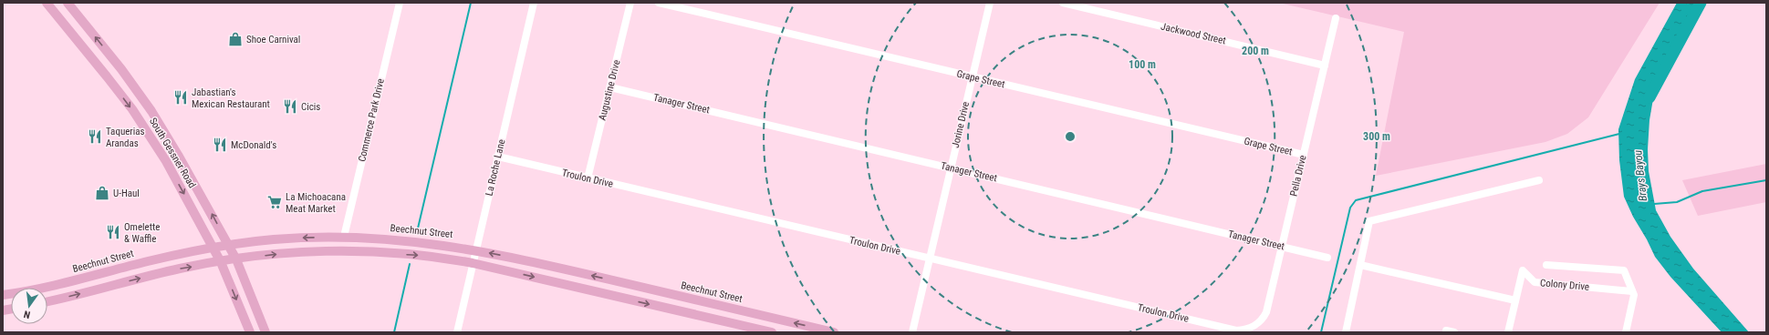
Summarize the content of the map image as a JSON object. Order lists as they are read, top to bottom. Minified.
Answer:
{"streets":{"main road":["South Gessner Road","Beechnut Street"],"street":["Jackwood Street","Grape Street","Augustine Drive","Tanager Street","Commerce Park Drive","Jorine Drive","La Roche Lane","Pella Drive","Troulon Drive","Colony Drive"]},"crossings":[["Jackwood Street","Pella Drive"],["Grape Street","Jorine Drive"],["Grape Street","Pella Drive"],["Augustine Drive","Tanager Street"],["Augustine Drive","Troulon Drive"],["Tanager Street","Jorine Drive"],["Tanager Street","Pella Drive"],["Commerce Park Drive","Beechnut Street"],["Jorine Drive","Troulon Drive"],["South Gessner Road","Beechnut Street"],["La Roche Lane","Troulon Drive"],["La Roche Lane","Beechnut Street"],["Pella Drive","Troulon Drive"]],"water":["Brays Bayou"],"places":{"shop":["Shoe Carnival","U-Haul"],"restaurant":["Jabastian's Mexican Restaurant","Cicis","Taquerias Arandas","McDonald's","Omelette & Waffle"],"supermarket":["La Michoacana Meat Market"]},"north":"bottom","rings":["200 m","100 m","300 m"]}
